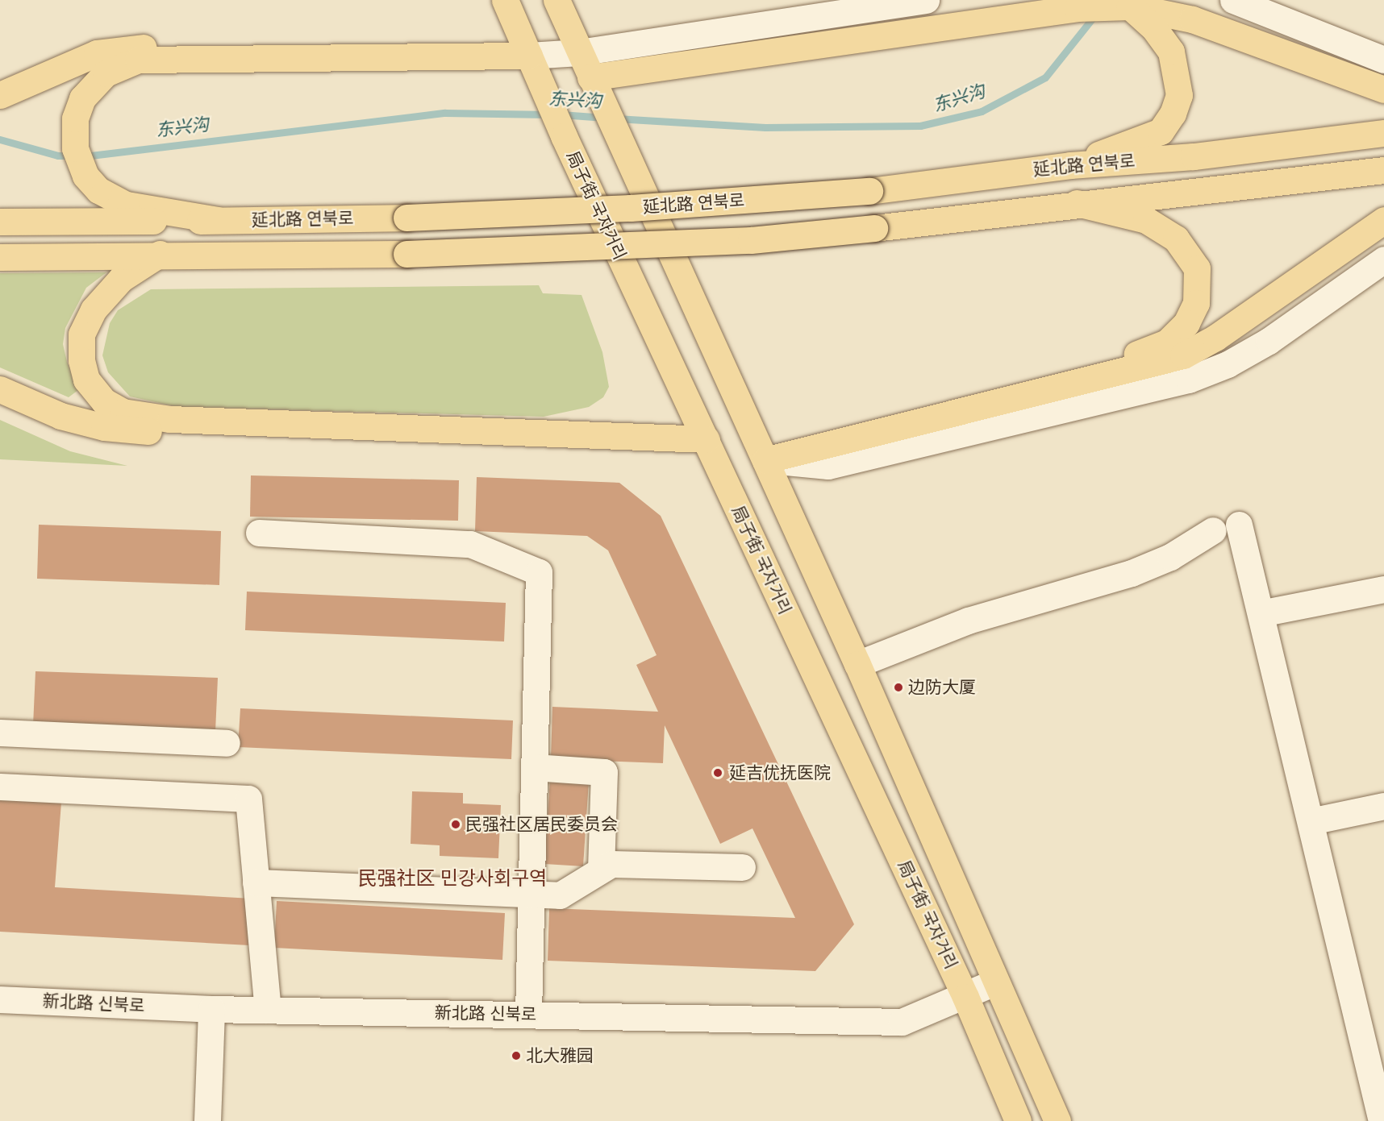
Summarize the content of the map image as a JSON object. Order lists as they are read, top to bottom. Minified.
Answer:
{"streets":{"main road":["延北路 연북로","局子街 국자거리"],"street":["新北路 신북로"]},"crossings":[["局子街 국자거리","新北路 신북로"]],"districts":["民强社区 민강사회구역"],"water":["东兴沟"],"places":["边防大厦","延吉优抚医院","民强社区居民委员会","北大雅园"]}
